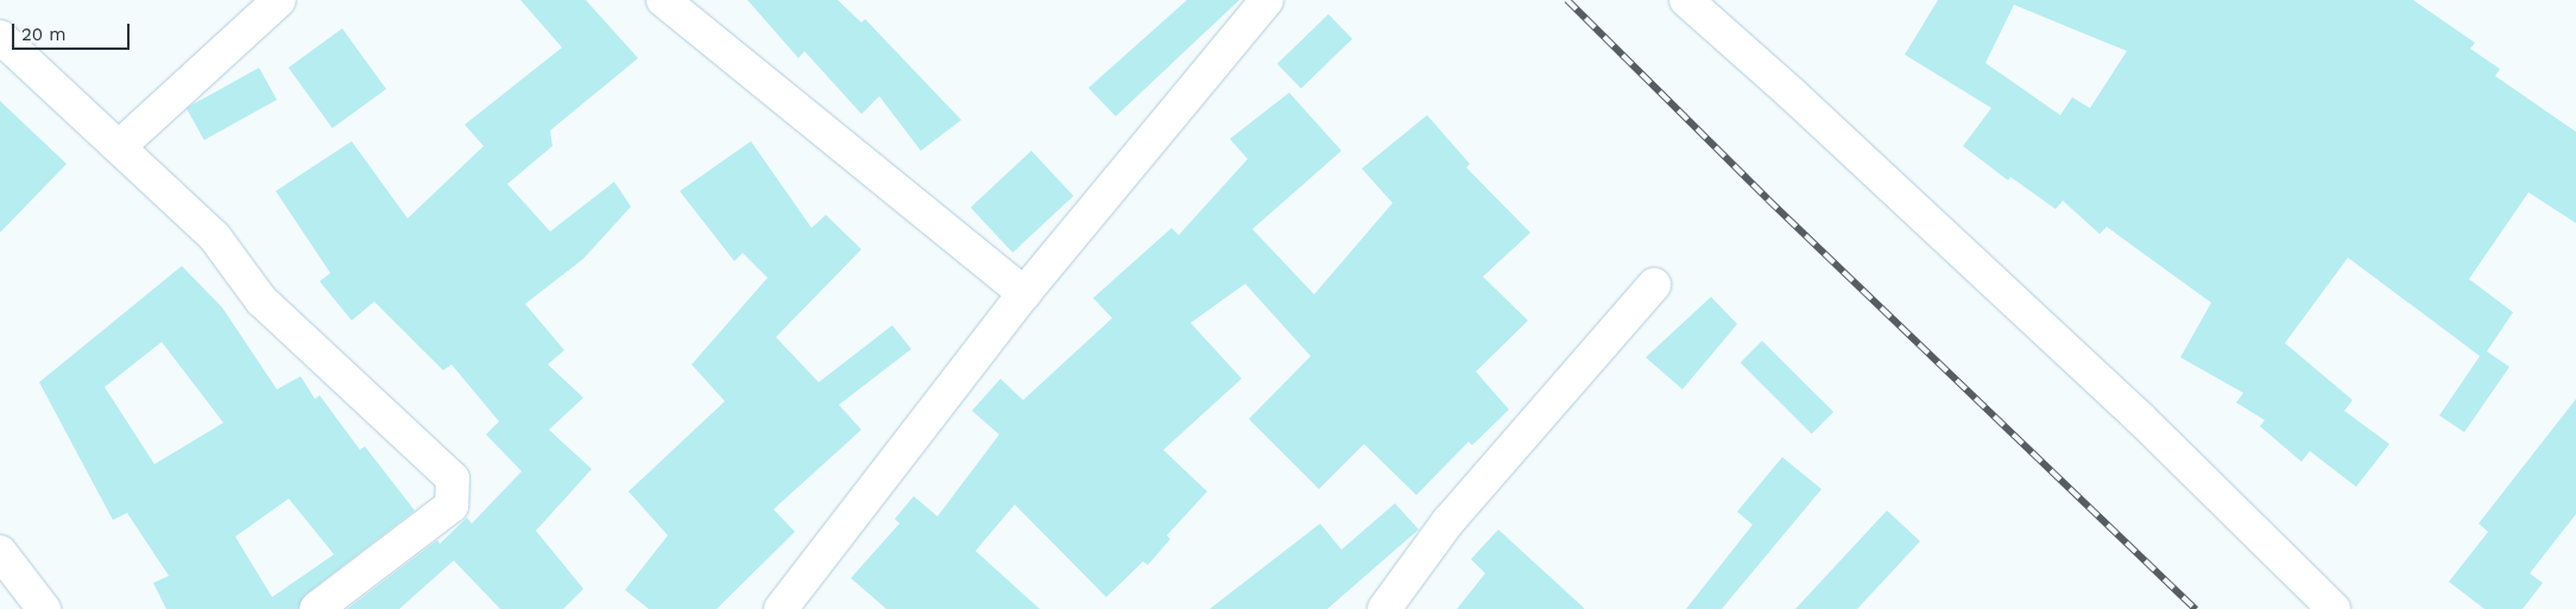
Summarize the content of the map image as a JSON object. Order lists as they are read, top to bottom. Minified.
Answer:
{"scale_bar":"20 m"}
